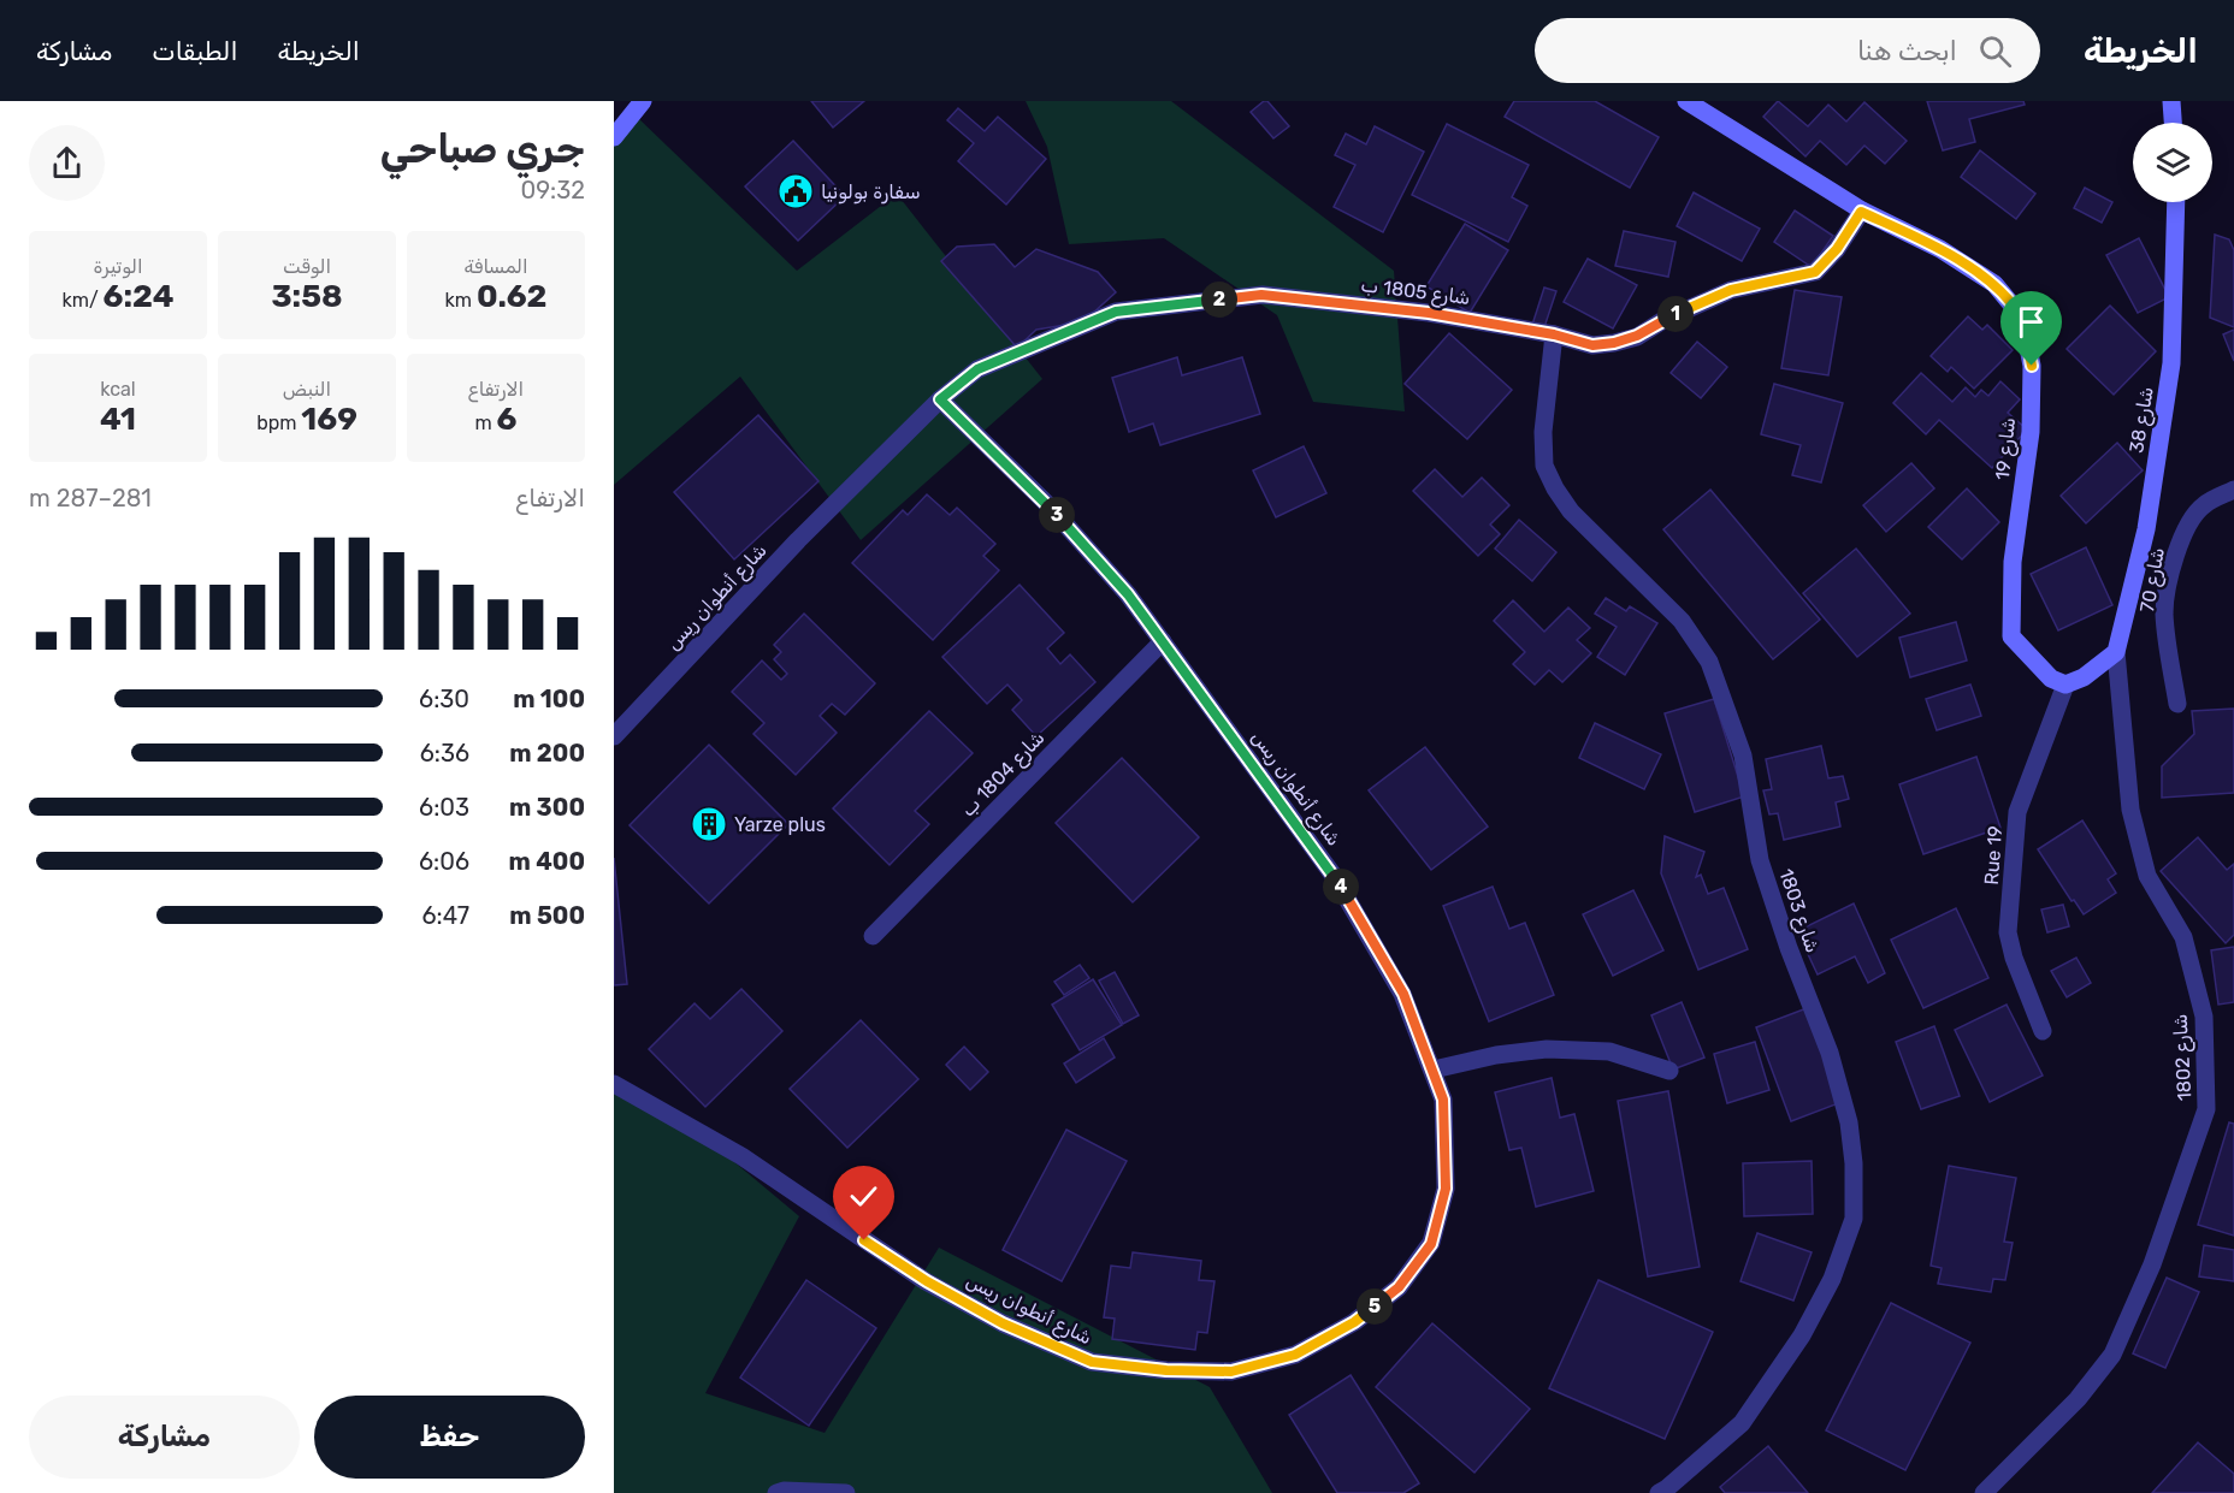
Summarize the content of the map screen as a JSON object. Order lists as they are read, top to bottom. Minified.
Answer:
{"streets":{"street":["شارع 1805 ب","شارع 38","شارع 19","شارع 70","شارع أنطوان ريس","شارع 1804 ب","Rue 19","شارع 1803","شارع 1802"]},"crossings":[["شارع 1805 ب","شارع 19"],["شارع 1805 ب","شارع أنطوان ريس"],["شارع 1805 ب","شارع 1803"],["شارع 38","شارع 1802"],["شارع 19","Rue 19"],["شارع أنطوان ريس","شارع 1804 ب"]],"places":{"public building":["سفارة بولونيا"],"building":["Yarze plus"]},"page":{"header":"الخريطة","search":"ابحث هنا","nav":["الخريطة","الطبقات","مشاركة"],"heading":["جري صباحي","09:32"],"stats":[["المسافة","0.62 km"],["الوقت","3:58"],["الوتيرة","6:24 /km"],["الارتفاع","6 m"],["النبض","169 bpm"],["kcal","41"]],"pins":["2","1","3","4","5"],"chart":["الارتفاع","281–287 m"],"list":[{"name":"100 m","note":"6:30"},{"name":"200 m","note":"6:36"},{"name":"300 m","note":"6:03"},{"name":"400 m","note":"6:06"},{"name":"500 m","note":"6:47"}],"buttons":["حفظ","مشاركة"]}}
